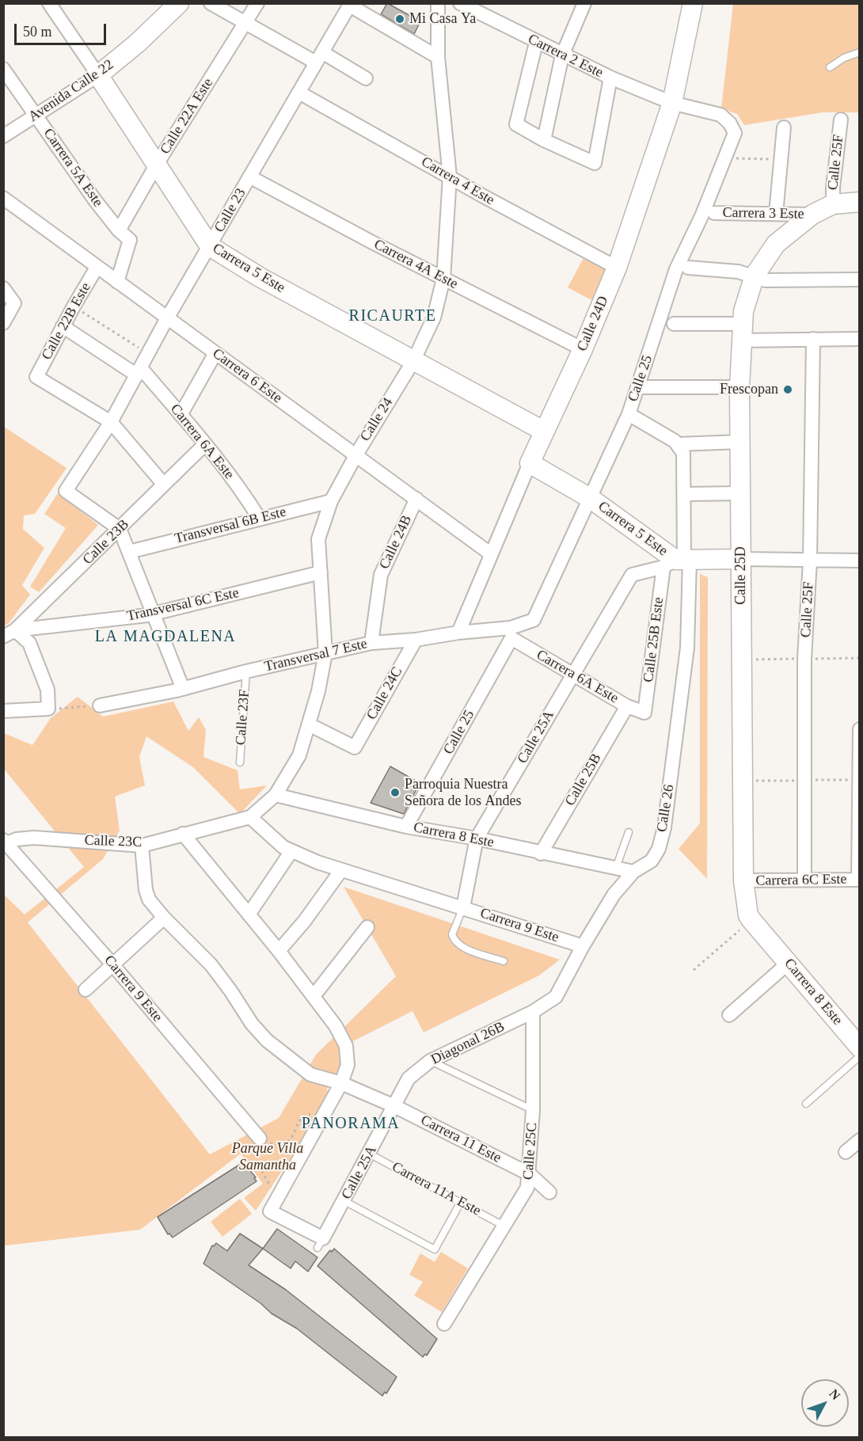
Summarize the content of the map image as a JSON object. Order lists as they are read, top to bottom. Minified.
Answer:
{"streets":{"street":["Carrera 2 Este","Avenida Calle 22","Calle 22A Este","Calle 25F","Carrera 5A Este","Carrera 4 Este","Calle 23","Carrera 3 Este","Carrera 4A Este","Carrera 5 Este","Calle 22B Este","Calle 24D","Carrera 6 Este","Calle 25","Calle 24","Carrera 6A Este","Transversal 6B Este","Calle 23B","Calle 24B","Calle 25D","Transversal 6C Este","Calle 25B Este","Transversal 7 Este","Calle 24C","Calle 25A","Calle 25B","Calle 26","Carrera 8 Este","Calle 23C","Carrera 6C Este","Carrera 9 Este","Diagonal 26B","Carrera 11 Este","Calle 25C"],"lane":["Calle 23F","Carrera 11A Este"]},"crossings":[["Carrera 2 Este","Calle 24D"],["Carrera 2 Este","Calle 25"],["Avenida Calle 22","Carrera 5A Este"],["Avenida Calle 22","Carrera 5 Este"],["Calle 22A Este","Carrera 5A Este"],["Calle 22A Este","Carrera 5 Este"],["Calle 25F","Carrera 3 Este"],["Calle 25F","Carrera 6C Este"],["Carrera 5A Este","Carrera 6 Este"],["Carrera 4 Este","Calle 23"],["Carrera 4 Este","Calle 24D"],["Carrera 4 Este","Calle 24"],["Calle 23","Carrera 4A Este"],["Calle 23","Carrera 5 Este"],["Calle 23","Calle 22B Este"],["Calle 23","Carrera 6 Este"],["Calle 23","Carrera 6A Este"],["Calle 23","Calle 23B"],["Carrera 3 Este","Calle 25D"],["Carrera 4A Este","Calle 24D"],["Carrera 4A Este","Calle 24"],["Carrera 5 Este","Calle 24D"],["Carrera 5 Este","Calle 25"],["Carrera 5 Este","Calle 24"],["Carrera 5 Este","Calle 25B Este"],["Carrera 5 Este","Calle 25A"],["Carrera 5 Este","Calle 26"],["Calle 22B Este","Carrera 6 Este"],["Calle 22B Este","Carrera 6A Este"],["Calle 24D","Carrera 6 Este"],["Calle 24D","Calle 25"],["Calle 24D","Transversal 7 Este"],["Carrera 6 Este","Calle 24"],["Carrera 6 Este","Calle 24B"],["Calle 25","Carrera 6A Este"],["Calle 25","Transversal 7 Este"],["Calle 25","Carrera 8 Este"],["Calle 24","Transversal 6B Este"],["Calle 24","Transversal 6C Este"],["Calle 24","Transversal 7 Este"],["Calle 24","Calle 24C"],["Calle 24","Carrera 8 Este"],["Calle 24","Calle 23C"],["Calle 24","Carrera 9 Este"],["Carrera 6A Este","Transversal 6B Este"],["Carrera 6A Este","Calle 23B"],["Carrera 6A Este","Calle 25B Este"],["Carrera 6A Este","Transversal 7 Este"],["Carrera 6A Este","Calle 25A"],["Carrera 6A Este","Calle 25B"],["Calle 23B","Transversal 6C Este"],["Calle 24B","Transversal 7 Este"],["Calle 25D","Carrera 8 Este"],["Calle 25D","Carrera 6C Este"],["Calle 25B Este","Calle 25A"],["Calle 25B Este","Calle 26"],["Transversal 7 Este","Calle 24C"],["Transversal 7 Este","Calle 23F"],["Calle 25A","Calle 26"],["Calle 25A","Carrera 8 Este"],["Calle 25A","Carrera 9 Este"],["Calle 25A","Diagonal 26B"],["Calle 25A","Carrera 11 Este"],["Calle 25A","Carrera 11A Este"],["Calle 25B","Carrera 8 Este"],["Calle 26","Carrera 8 Este"],["Calle 26","Carrera 9 Este"],["Calle 26","Diagonal 26B"],["Calle 26","Calle 25C"],["Calle 23C","Carrera 9 Este"],["Calle 23C","Carrera 11 Este"],["Diagonal 26B","Carrera 11 Este"],["Diagonal 26B","Calle 25C"],["Carrera 11 Este","Calle 25C"],["Calle 25C","Carrera 11A Este"]],"districts":["RICAURTE","LA MAGDALENA","PANORAMA"],"parks":["Parque Villa Samantha"],"places":["Mi Casa Ya","Frescopan","Parroquia Nuestra Señora de los Andes"],"scale_bar":"50 m","north":"top right"}
